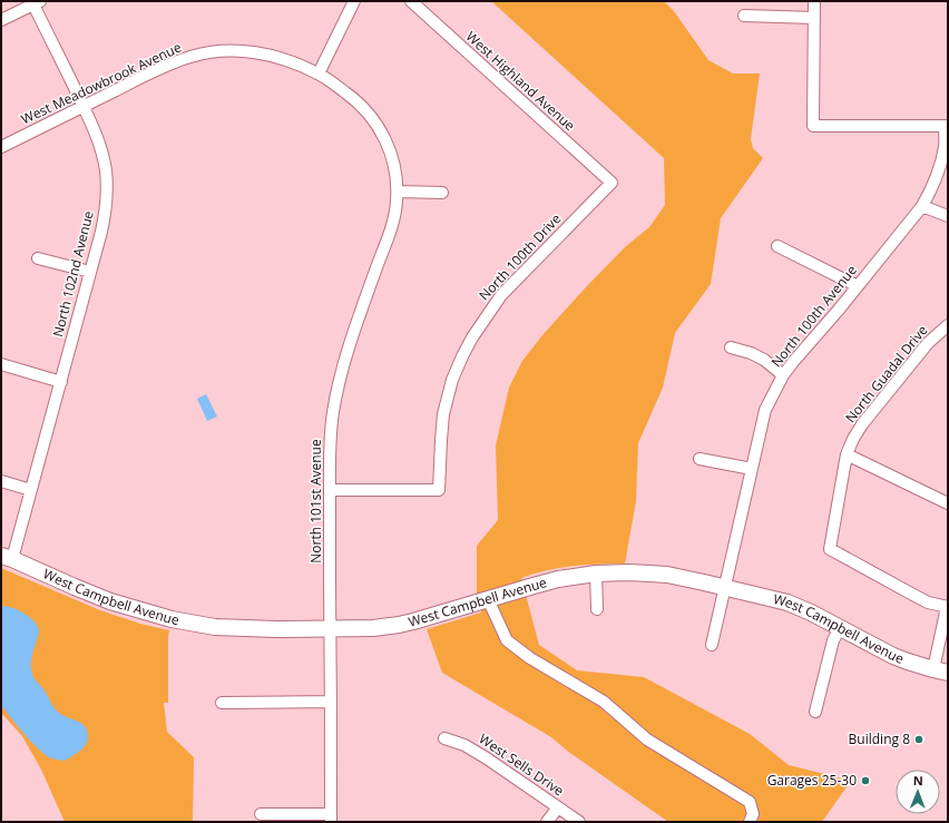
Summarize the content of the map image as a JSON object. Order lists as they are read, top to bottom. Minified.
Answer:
{"streets":{"street":["West Highland Avenue","West Meadowbrook Avenue","North 100th Drive","North 102nd Avenue","North 100th Avenue","North Guadal Drive","North 101st Avenue","West Campbell Avenue","West Sells Drive"]},"crossings":[["West Highland Avenue","North 100th Drive"],["West Meadowbrook Avenue","North 102nd Avenue"],["West Meadowbrook Avenue","North 101st Avenue"],["North 100th Drive","North 101st Avenue"],["North 102nd Avenue","West Campbell Avenue"],["North 100th Avenue","West Campbell Avenue"],["North 101st Avenue","West Campbell Avenue"]],"places":["Building 8","Garages 25-30"],"north":"top"}
